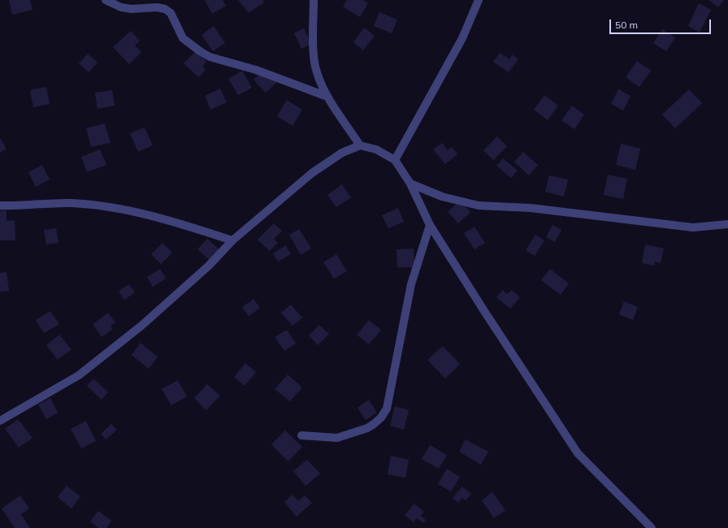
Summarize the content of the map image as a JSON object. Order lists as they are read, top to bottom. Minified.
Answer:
{"scale_bar":"50 m"}
